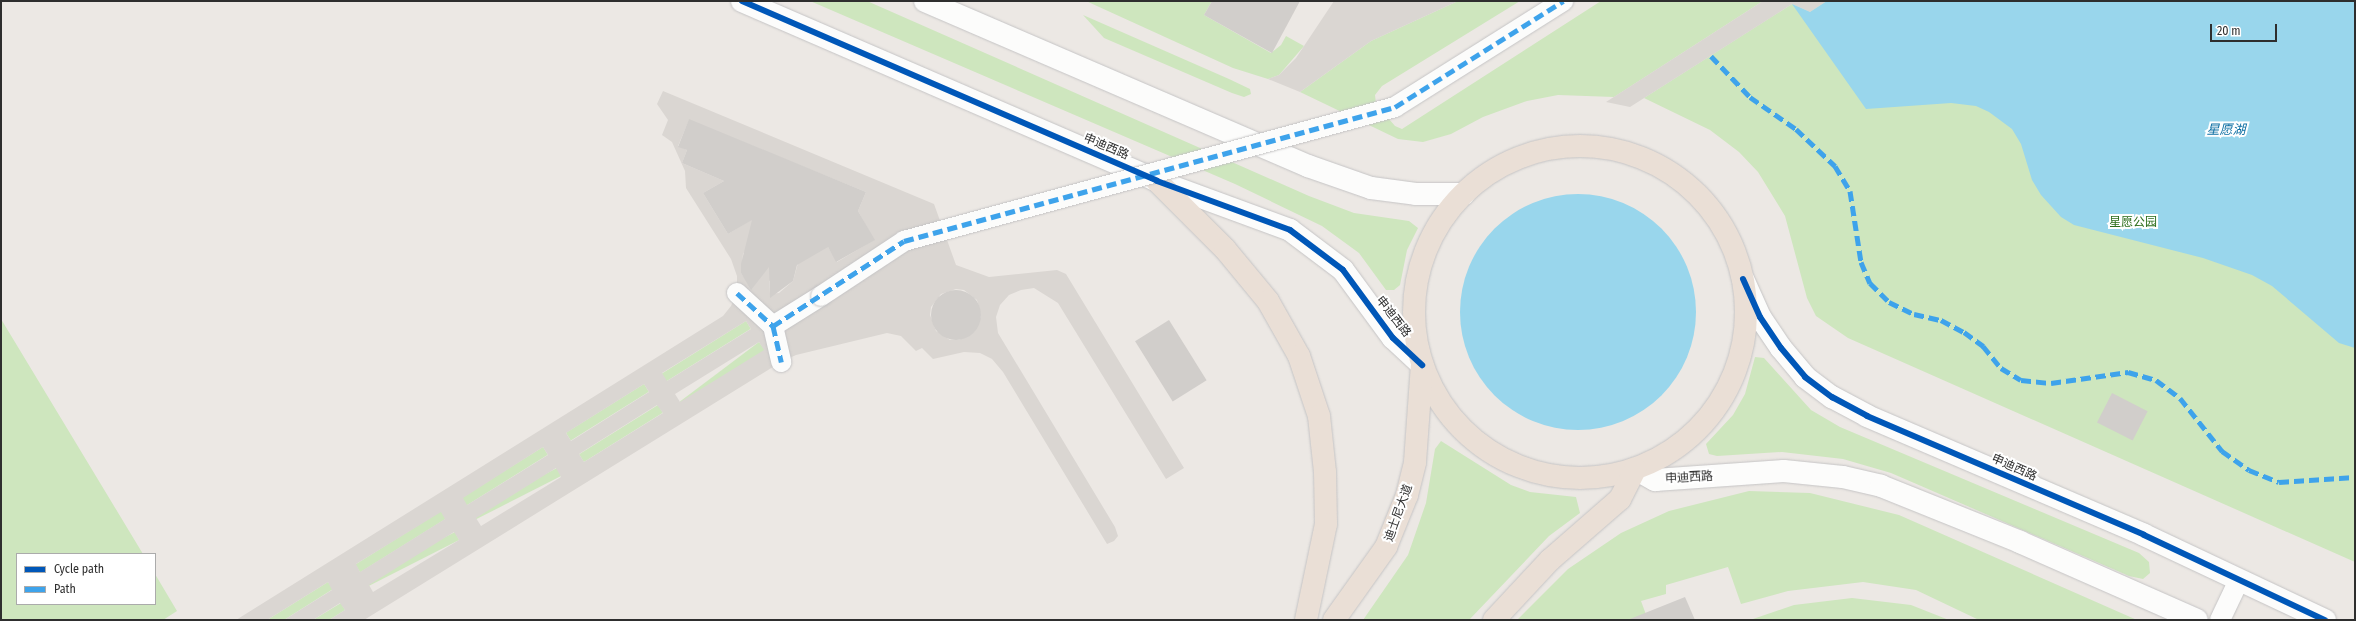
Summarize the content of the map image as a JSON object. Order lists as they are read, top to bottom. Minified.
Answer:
{"streets":{"highway":["迪士尼大道"],"street":["申迪西路"]},"crossings":[["申迪西路","迪士尼大道"]],"water":["星愿湖"],"parks":["星愿公园"],"legend":["Cycle path","Path"],"scale_bar":"20 m"}
